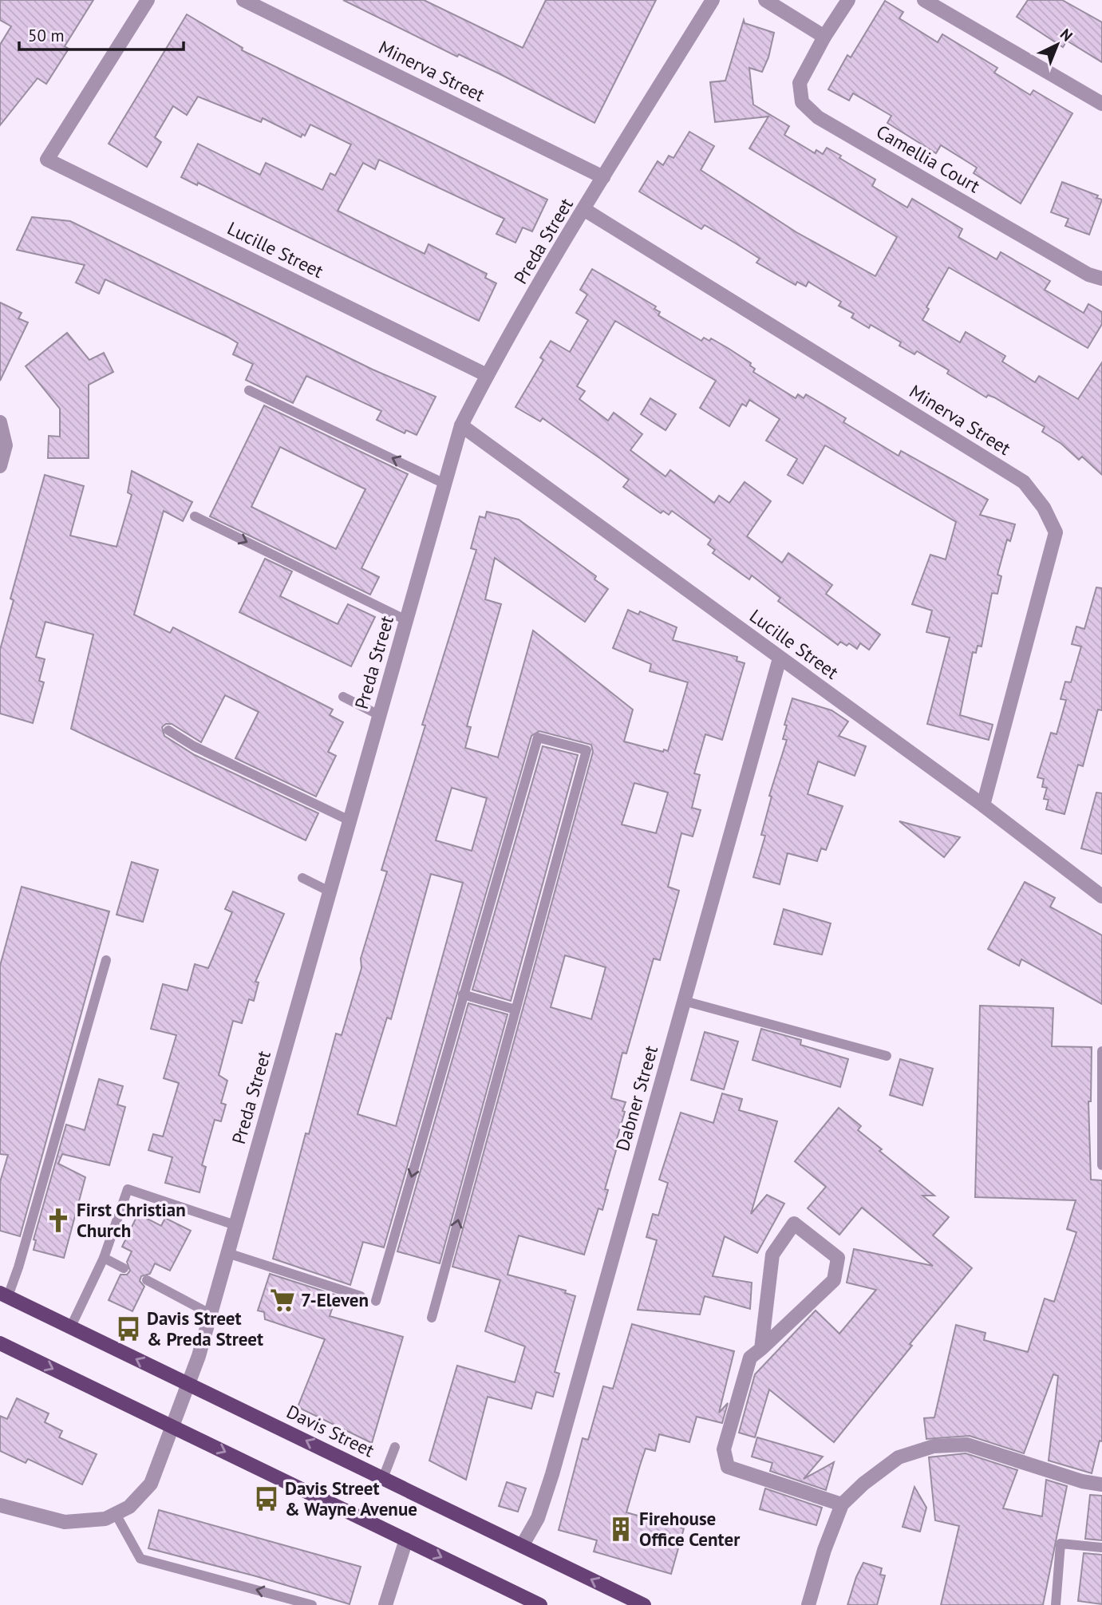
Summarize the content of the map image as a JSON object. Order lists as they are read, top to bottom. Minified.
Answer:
{"streets":{"main road":["Davis Street"],"street":["Minerva Street","Camellia Court","Preda Street","Lucille Street","Dabner Street"]},"crossings":[["Minerva Street","Preda Street"],["Minerva Street","Lucille Street"],["Preda Street","Lucille Street"],["Preda Street","Davis Street"],["Lucille Street","Dabner Street"],["Dabner Street","Davis Street"]],"places":{"church":["First Christian Church"],"supermarket":["7-Eleven"],"bus stop":["Davis Street & Preda Street","Davis Street & Wayne Avenue"],"building":["Firehouse Office Center"]},"scale_bar":"50 m","north":"top right"}
